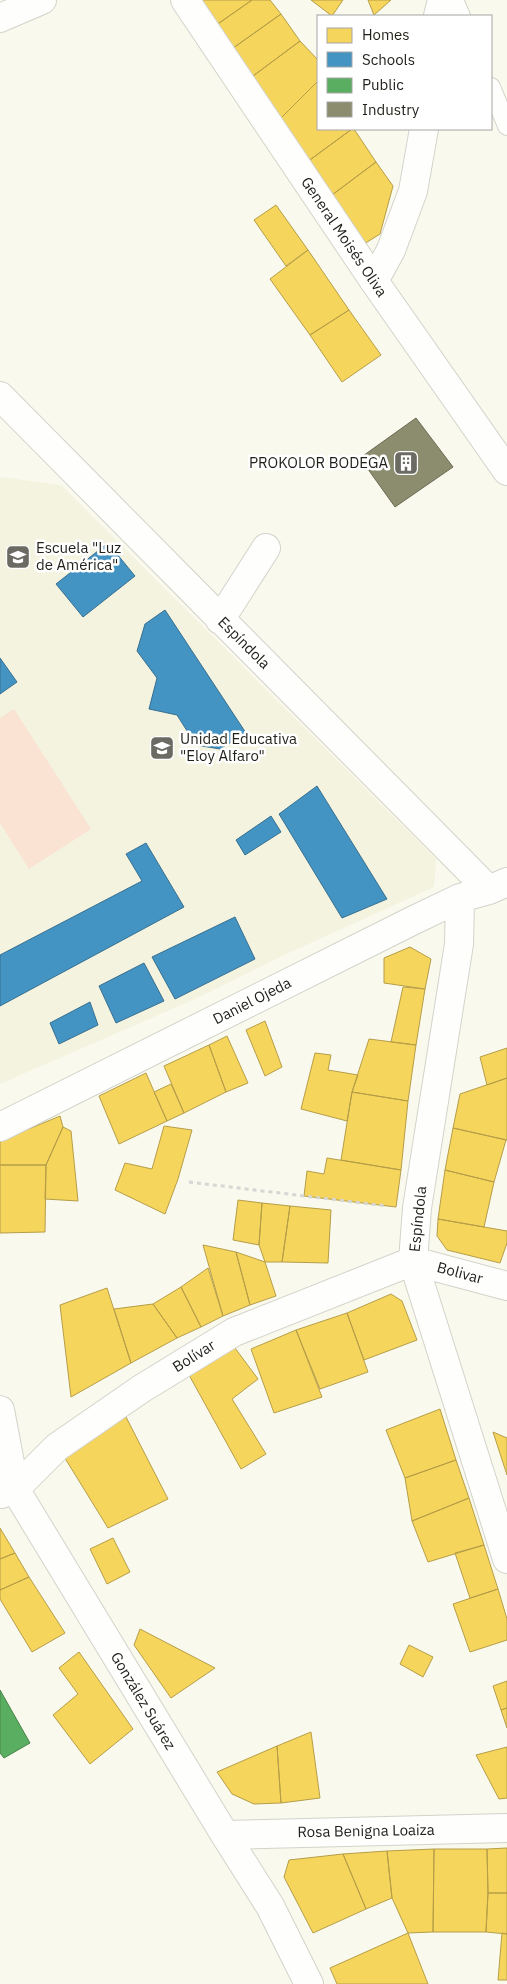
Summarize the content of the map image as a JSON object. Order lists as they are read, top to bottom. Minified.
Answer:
{"streets":{"street":["General Moisés Oliva","Espíndola","Daniel Ojeda","Bolivar","Bolívar","González Suárez","Rosa Benigna Loaiza"]},"crossings":[["Espíndola","Daniel Ojeda"],["Espíndola","Bolivar"],["Espíndola","Bolívar"],["Bolivar","Bolívar"],["Bolívar","González Suárez"],["González Suárez","Rosa Benigna Loaiza"]],"places":{"building":["PROKOLOR BODEGA"],"school or university":["Escuela \"Luz de América\"","Unidad Educativa \"Eloy Alfaro\""]},"legend":["Homes","Schools","Public","Industry"]}
